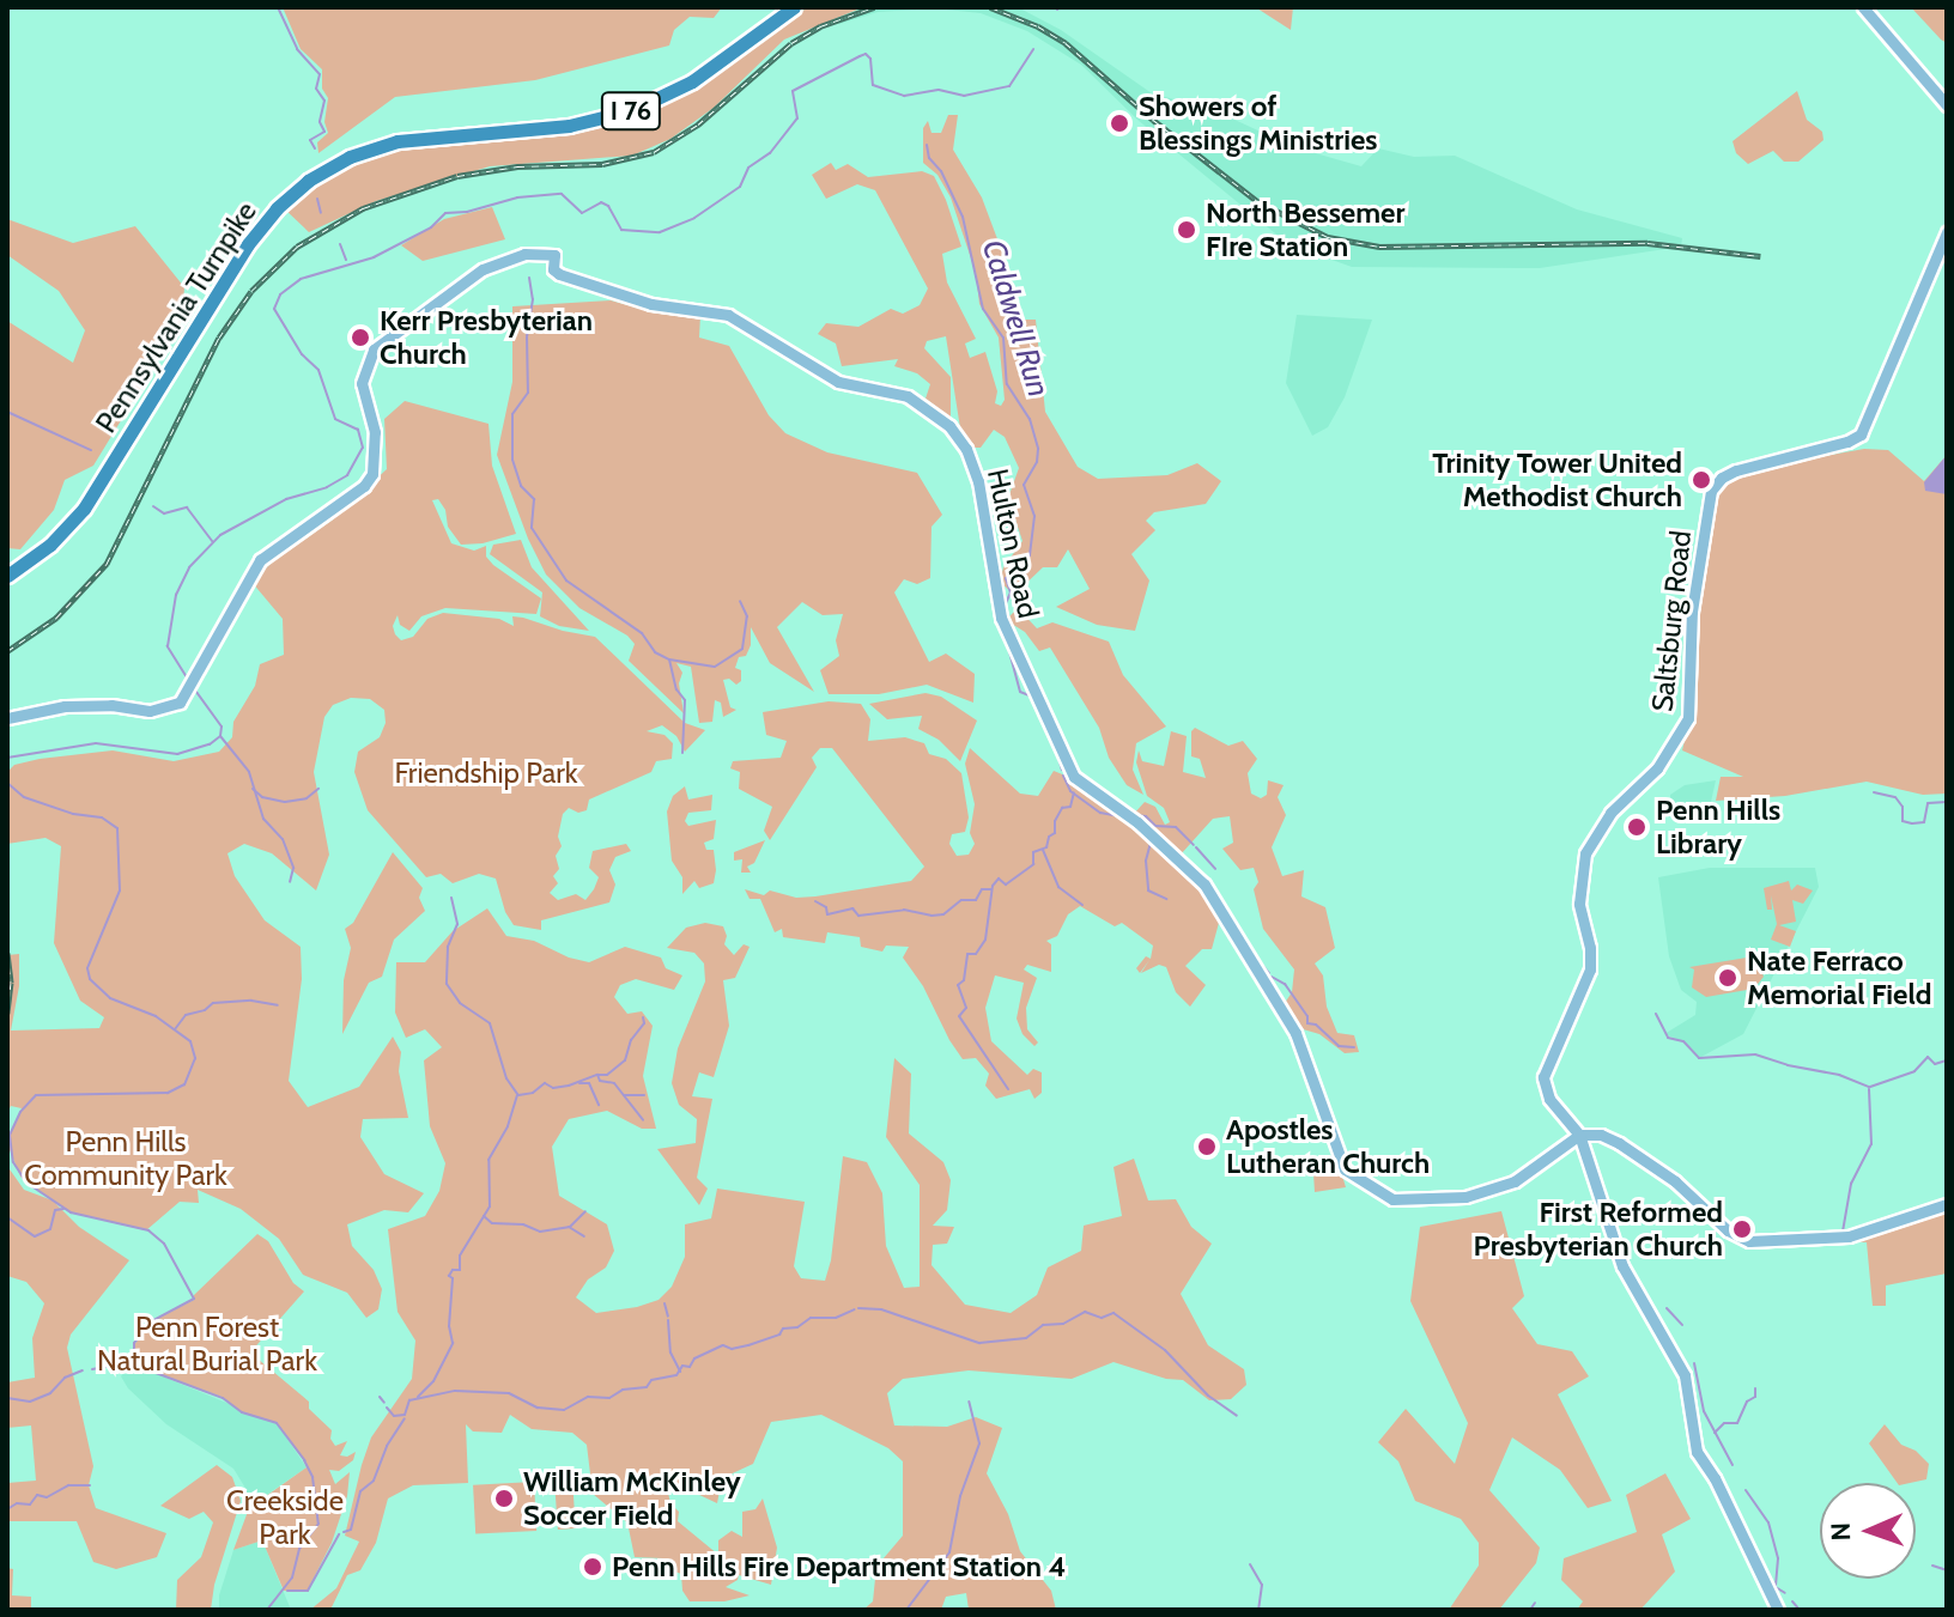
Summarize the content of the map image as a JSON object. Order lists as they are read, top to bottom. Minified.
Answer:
{"streets":{"highway":["I 76","Pennsylvania Turnpike"],"main road":["Hulton Road","Saltsburg Road"]},"crossings":[["Hulton Road","Saltsburg Road"]],"water":["Caldwell Run"],"parks":["Friendship Park","Penn Hills Community Park","Penn Forest Natural Burial Park","Creekside Park"],"places":["Showers of Blessings Ministries","North Bessemer FIre Station","Kerr Presbyterian Church","Trinity Tower United Methodist Church","Penn Hills Library","Nate Ferraco Memorial Field","Apostles Lutheran Church","First Reformed Presbyterian Church","William McKinley Soccer Field","Penn Hills Fire Department Station 4"],"north":"left"}
